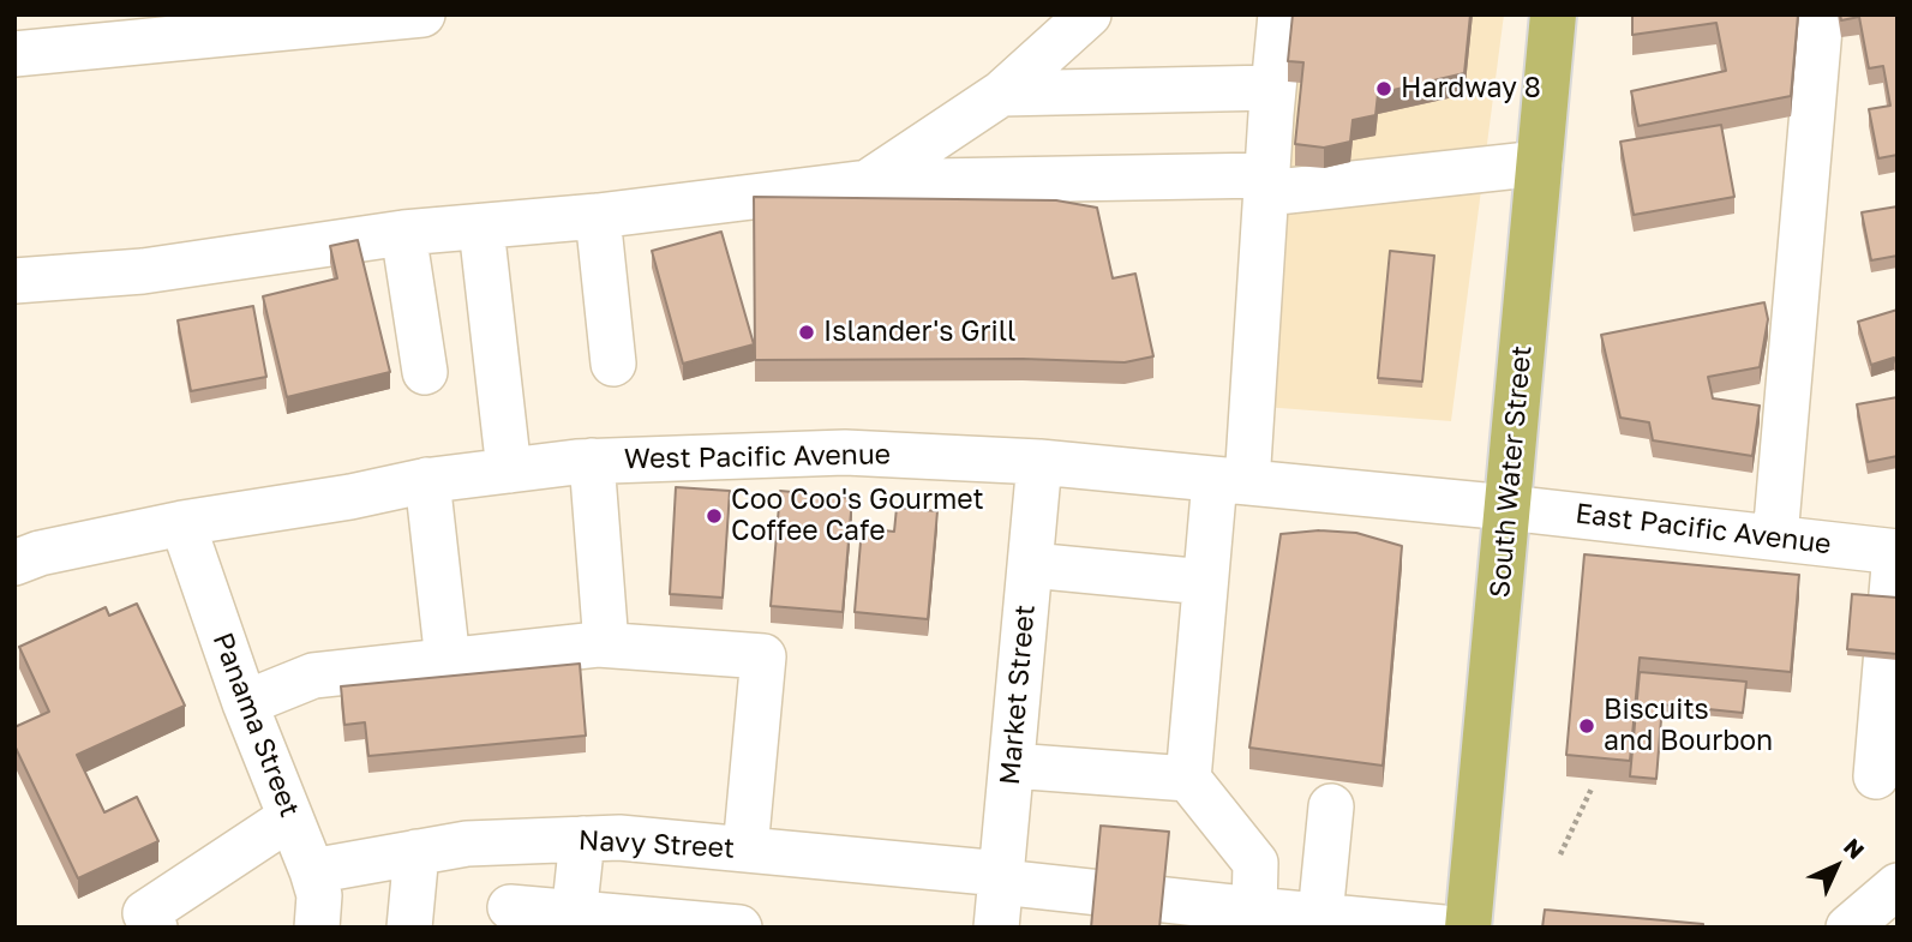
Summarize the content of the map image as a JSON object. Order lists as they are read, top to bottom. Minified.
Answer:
{"streets":{"main road":["South Water Street"],"street":["West Pacific Avenue","East Pacific Avenue","Market Street","Panama Street","Navy Street"]},"crossings":[["West Pacific Avenue","South Water Street"],["West Pacific Avenue","East Pacific Avenue"],["West Pacific Avenue","Market Street"],["West Pacific Avenue","Panama Street"],["South Water Street","East Pacific Avenue"],["Market Street","Navy Street"],["Panama Street","Navy Street"]],"places":["Hardway 8","Islander's Grill","Coo Coo's Gourmet Coffee Cafe","Biscuits and Bourbon"],"north":"top right"}
